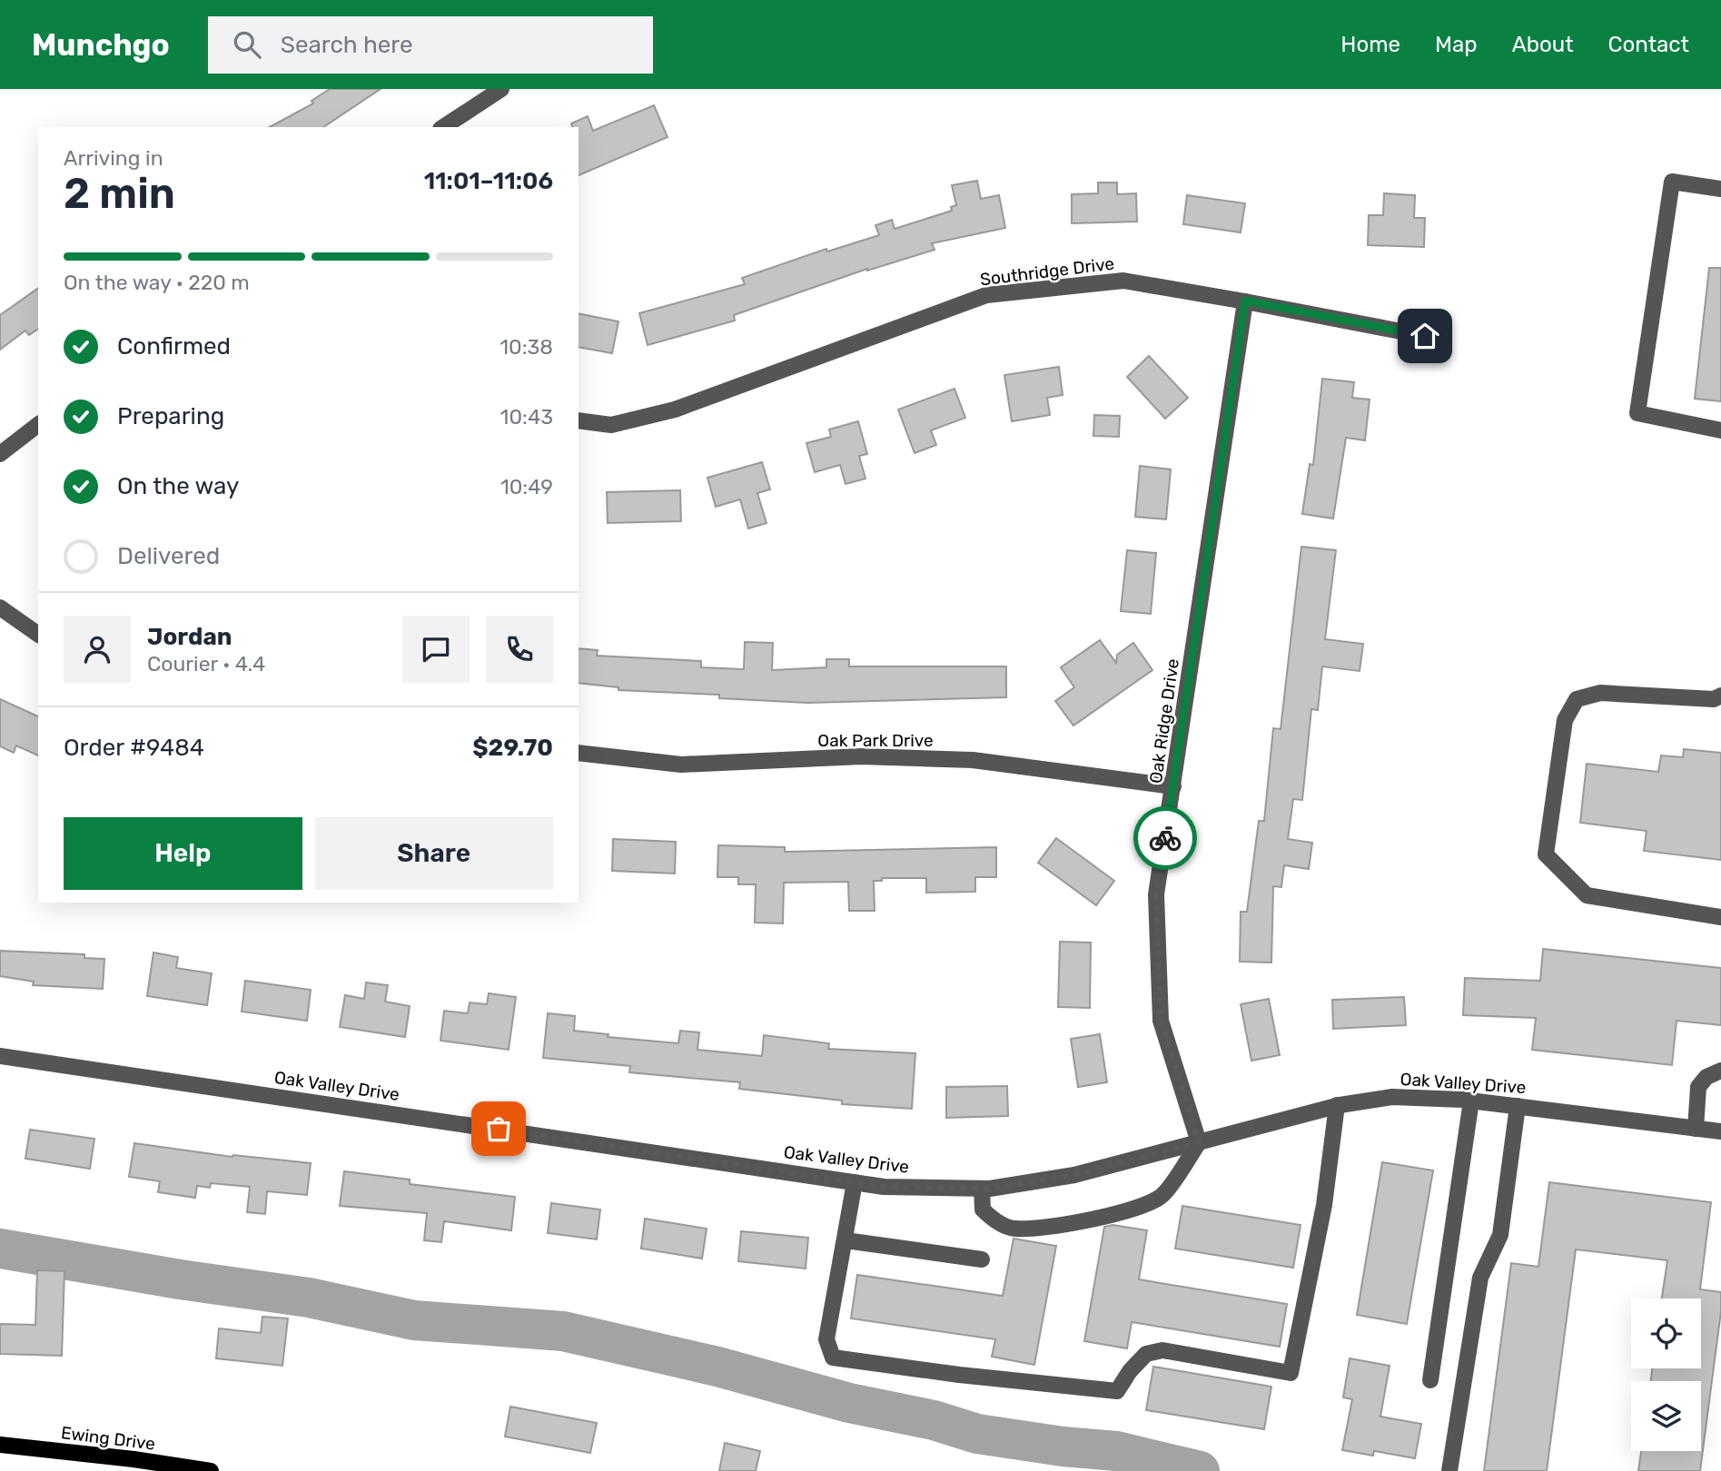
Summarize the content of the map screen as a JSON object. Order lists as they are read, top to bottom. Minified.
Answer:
{"streets":{"main road":["Ewing Drive"],"street":["Southridge Drive","Oak Ridge Drive","Oak Park Drive","Oak Valley Drive"]},"crossings":[["Southridge Drive","Oak Ridge Drive"],["Oak Ridge Drive","Oak Park Drive"],["Oak Ridge Drive","Oak Valley Drive"]],"page":{"header":"Munchgo","search":"Search here","nav":["Home","Map","About","Contact"],"heading":["2 min","Arriving in","11:01–11:06"],"panel":["Jordan","Courier · 4.4","Order #9484","$29.70"],"bar":"On the way · 220 m","list":[["Confirmed","10:38"],["Preparing","10:43"],["On the way","10:49"],"Delivered"],"buttons":["Help","Share"]}}
